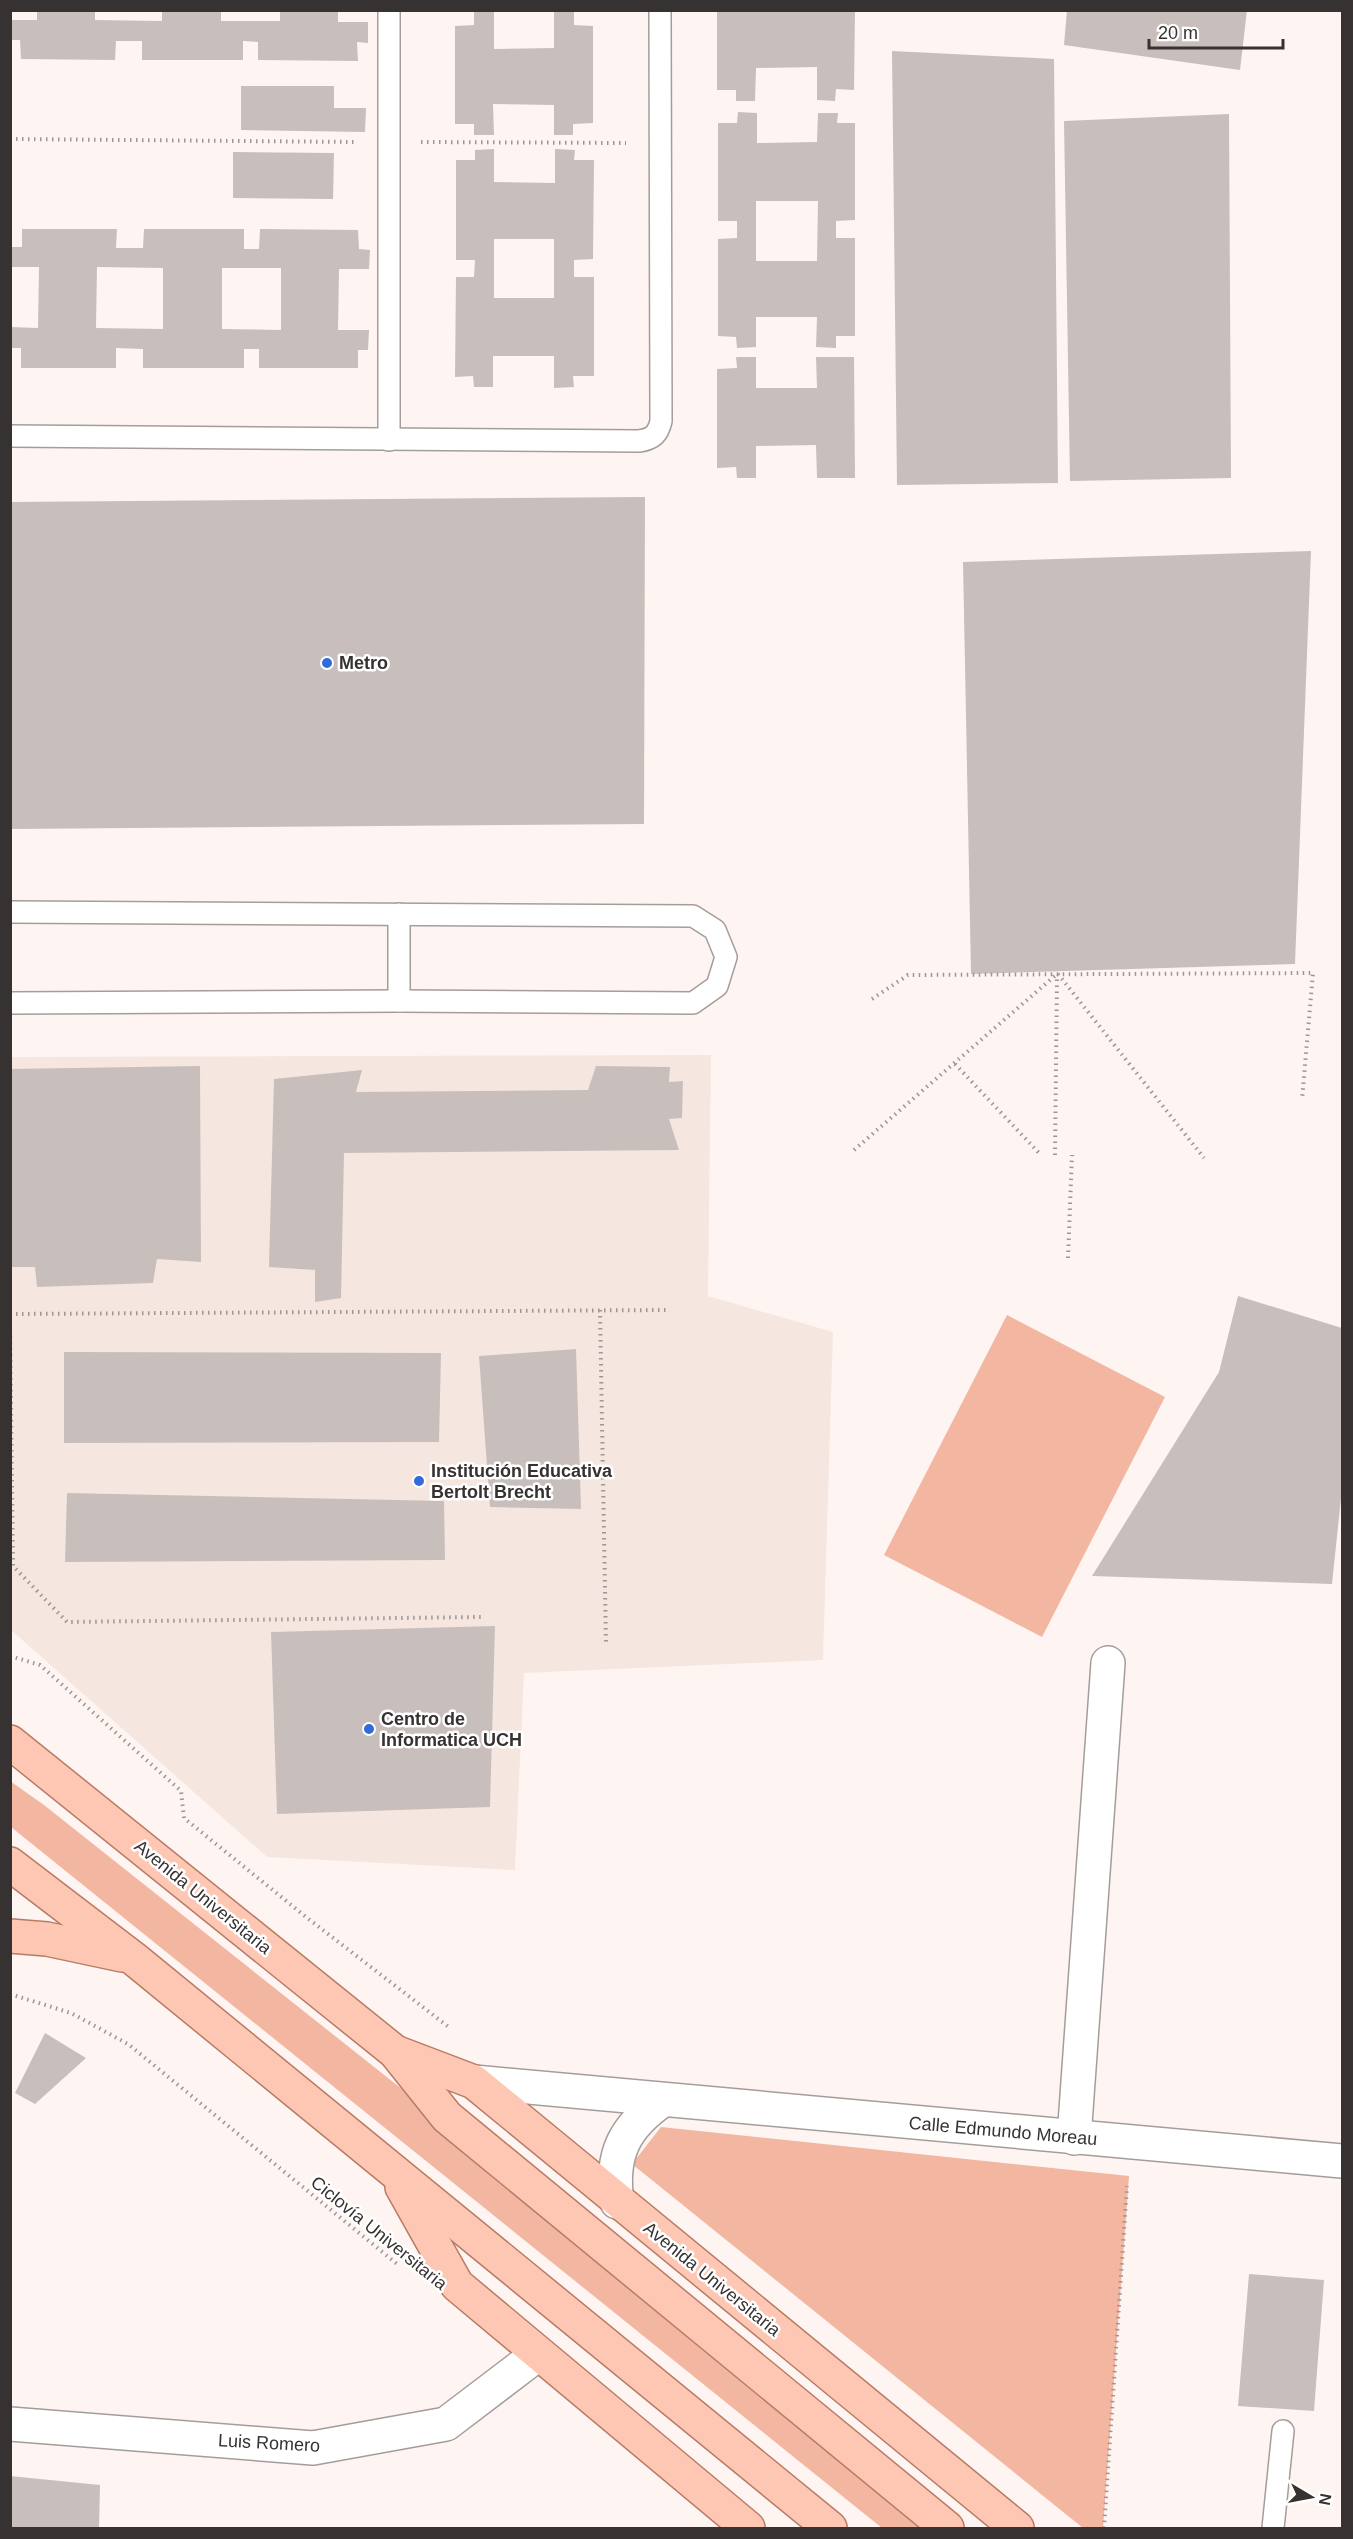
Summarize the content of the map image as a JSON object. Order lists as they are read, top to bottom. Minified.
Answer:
{"streets":{"main road":["Avenida Universitaria"],"street":["Calle Edmundo Moreau","Luis Romero"],"path":["Ciclovía Universitaria"]},"crossings":[["Avenida Universitaria","Calle Edmundo Moreau"]],"places":["Metro","Institución Educativa Bertolt Brecht","Centro de Informatica UCH"],"scale_bar":"20 m","north":"right"}
